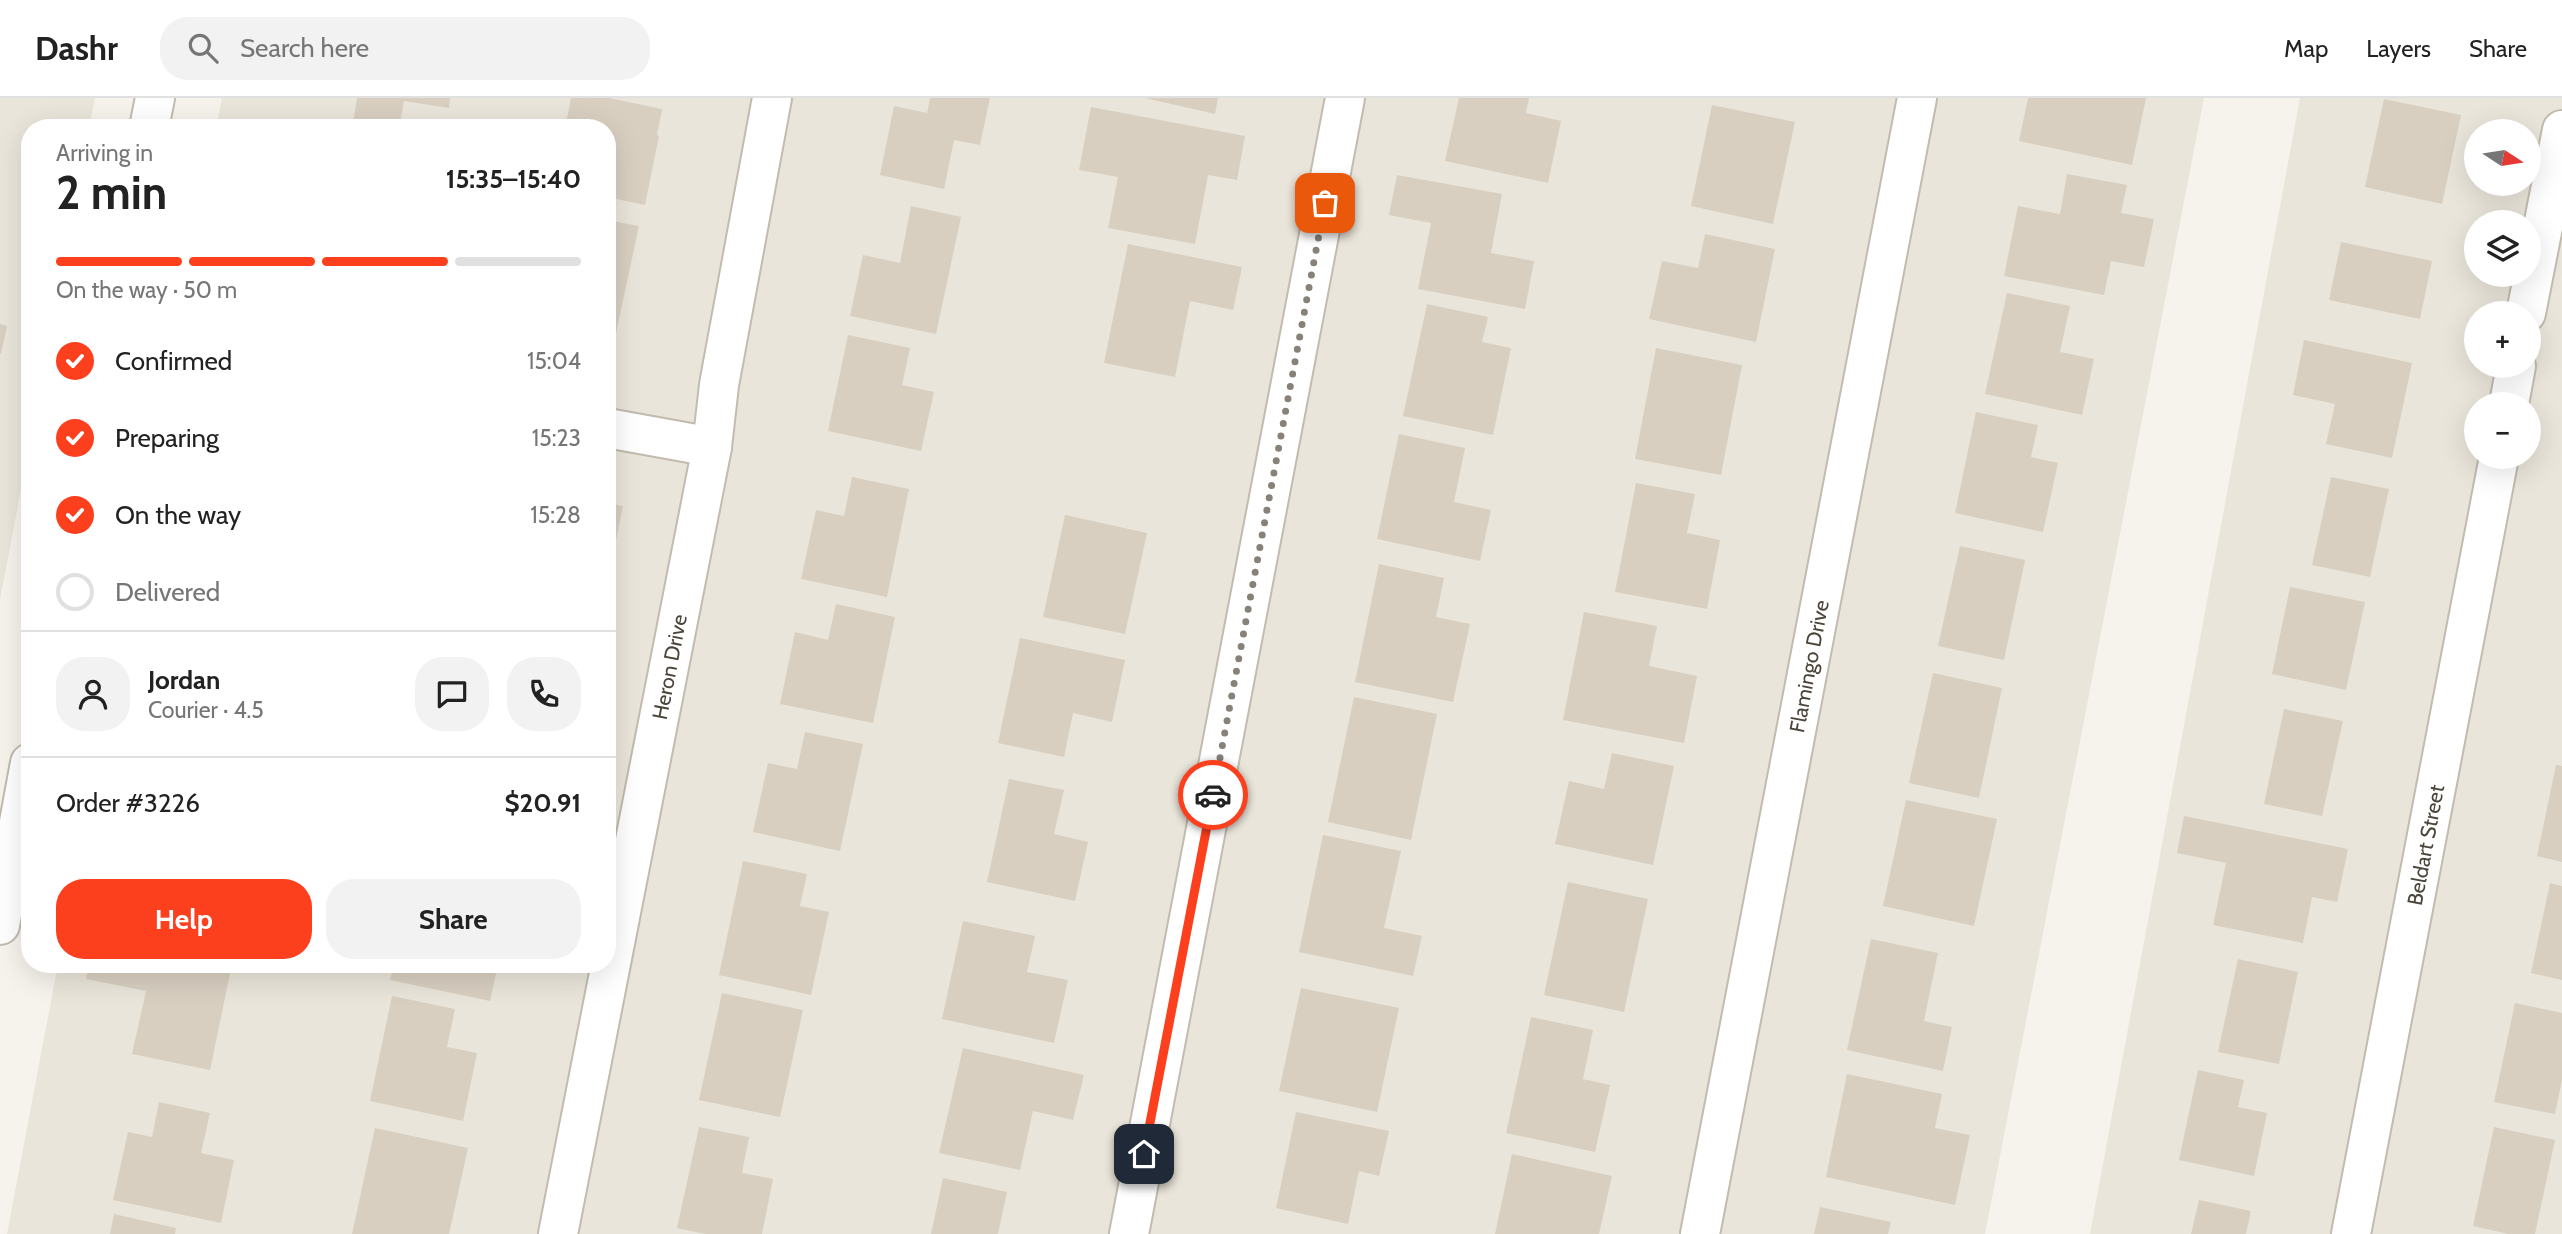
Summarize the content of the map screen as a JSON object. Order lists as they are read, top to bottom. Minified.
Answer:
{"streets":{"street":["Flamingo Drive","Heron Drive","Beldart Street"]},"north":"right","page":{"header":"Dashr","search":"Search here","nav":["Map","Layers","Share"],"map_buttons":["+","−"],"heading":["2 min","Arriving in","15:35–15:40"],"panel":["Jordan","Courier · 4.5","Order #3226","$20.91"],"bar":"On the way · 50 m","list":[["Confirmed","15:04"],["Preparing","15:23"],["On the way","15:28"],"Delivered"],"buttons":["Help","Share"]}}
